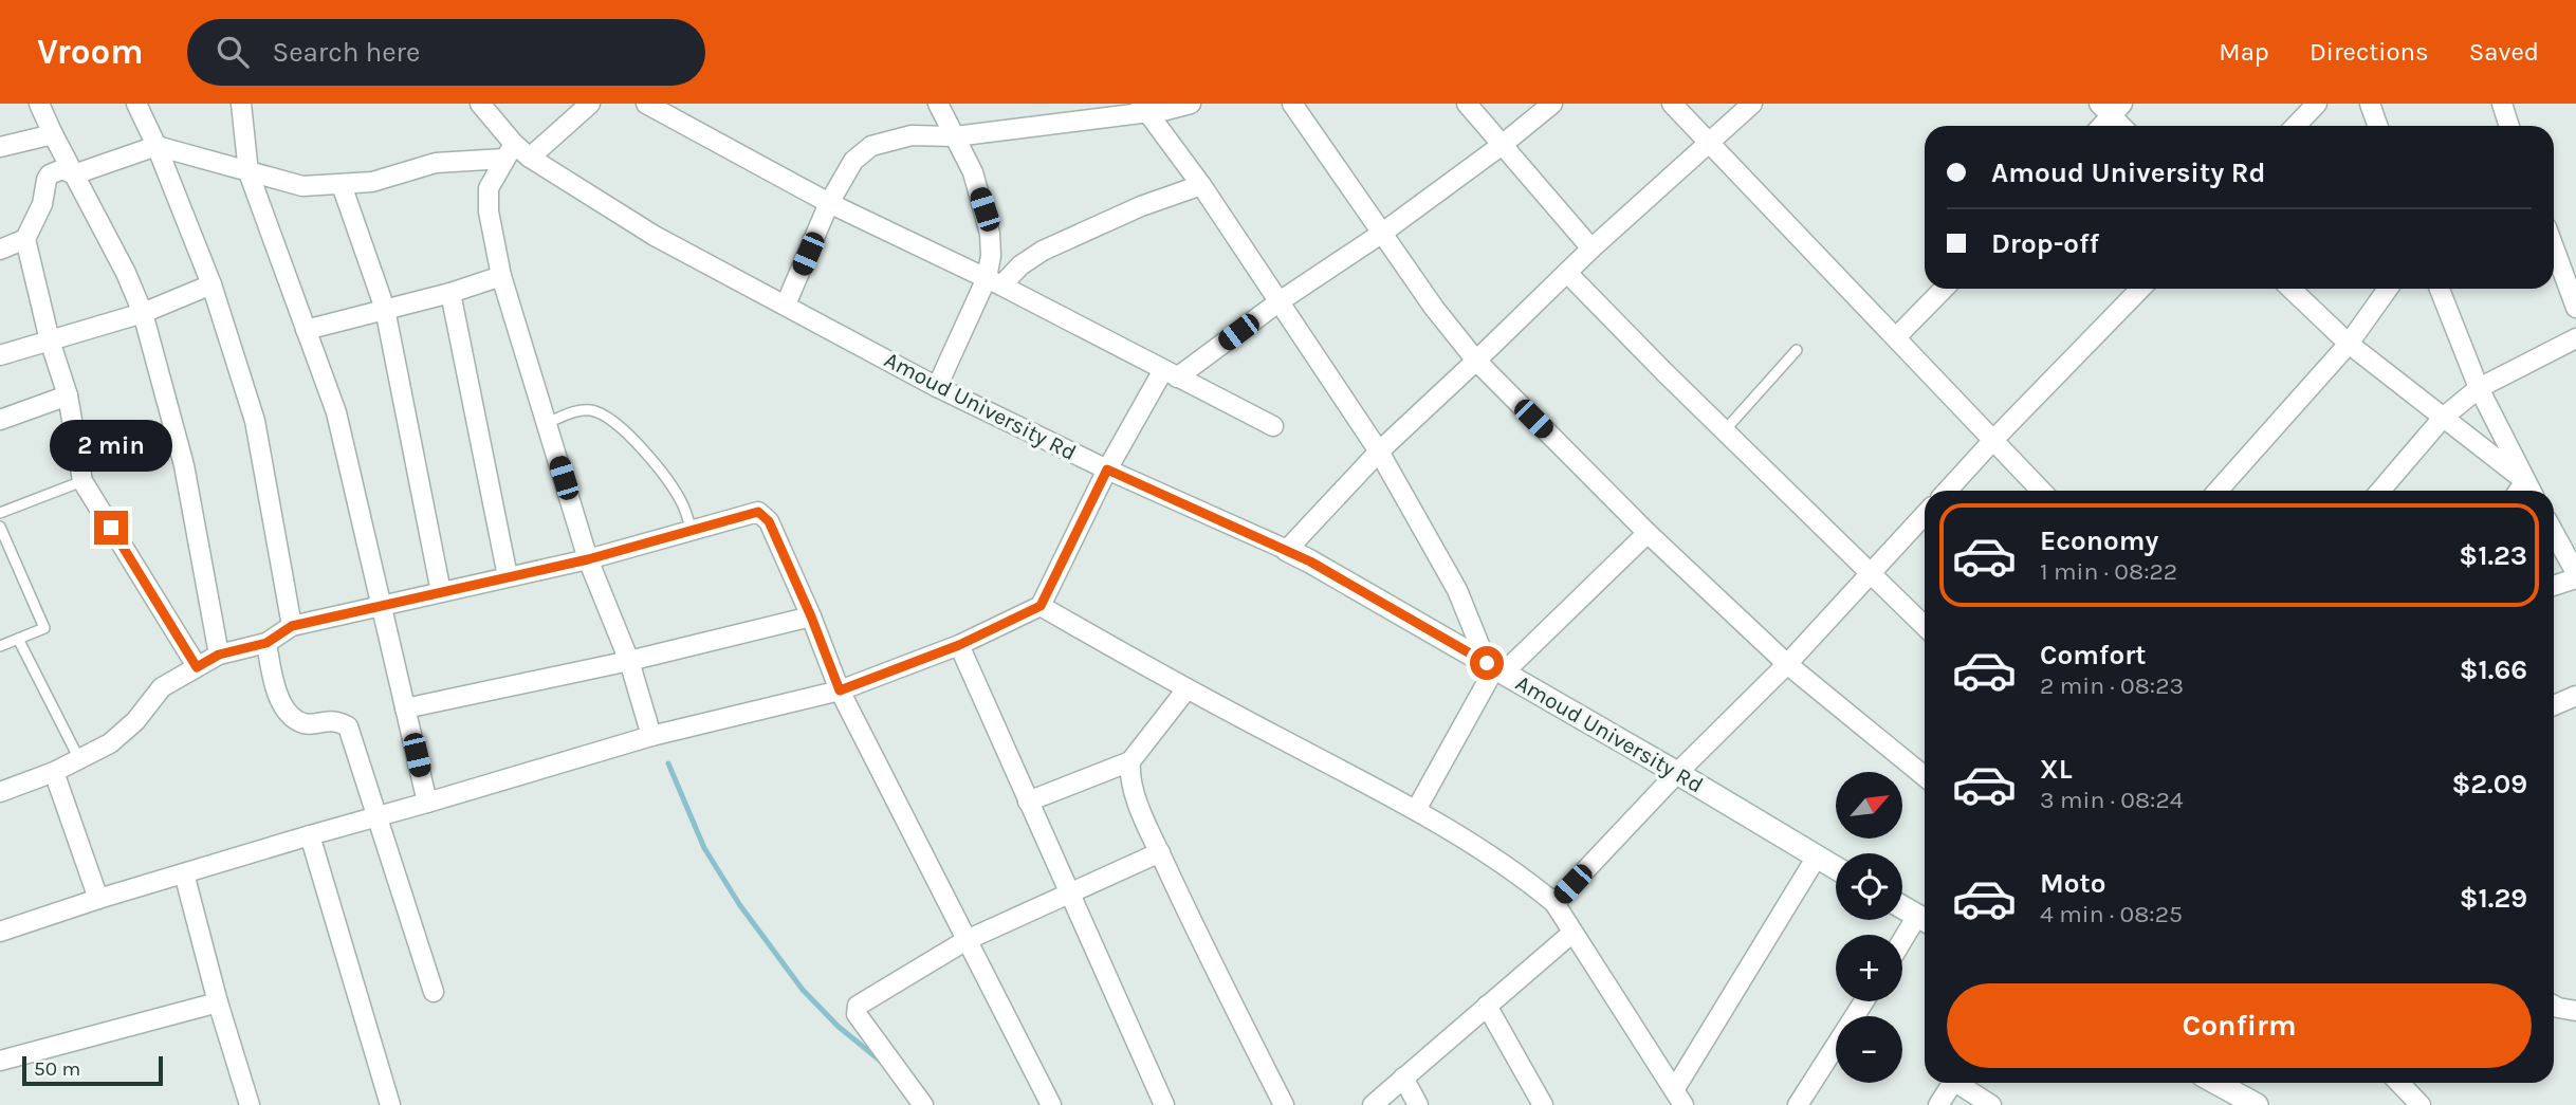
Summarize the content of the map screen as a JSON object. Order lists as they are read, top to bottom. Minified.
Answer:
{"streets":{"street":["Amoud University Rd"]},"scale_bar":"50 m","north":"top right","page":{"header":"Vroom","search":"Search here","nav":["Map","Directions","Saved"],"banner":["Amoud University Rd","Drop-off"],"bubble":"2 min","list":[{"name":"Economy","note":"1 min · 08:22","value":"$1.23"},{"name":"Comfort","note":"2 min · 08:23","value":"$1.66"},{"name":"XL","note":"3 min · 08:24","value":"$2.09"},{"name":"Moto","note":"4 min · 08:25","value":"$1.29"}],"map_buttons":["+","−"],"buttons":"Confirm","scale":"50 m"}}
